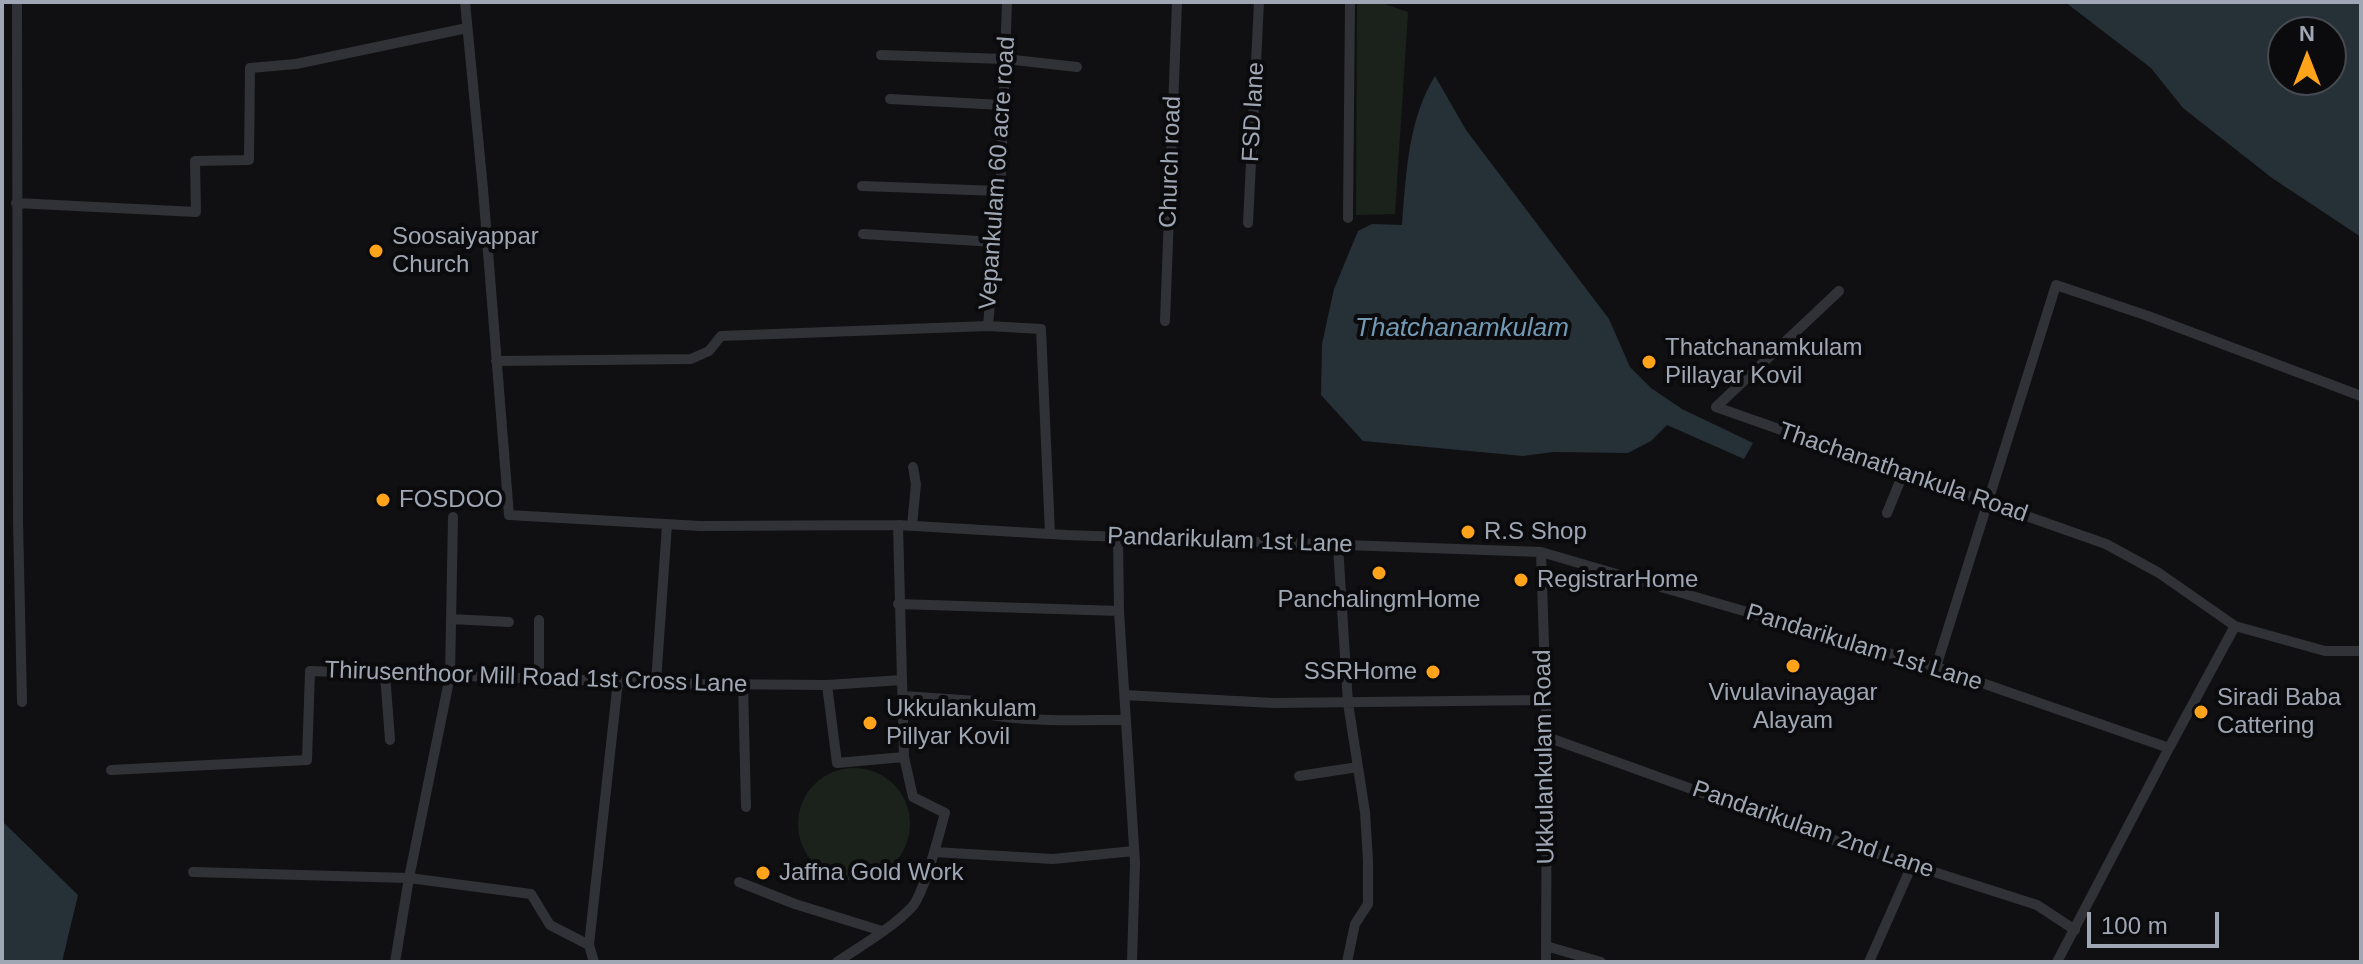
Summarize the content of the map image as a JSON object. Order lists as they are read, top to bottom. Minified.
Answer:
{"streets":{"street":["FSD lane","Church road","Vepankulam 60 acre road","Thachanathankula Road","Pandarikulam 1st Lane","Thirusenthoor Mill Road 1st Cross Lane","Ukkulankulam Road","Pandarikulam 2nd Lane"]},"crossings":[["Vepankulam 60 acre road","Pandarikulam 1st Lane"],["Pandarikulam 1st Lane","Ukkulankulam Road"],["Ukkulankulam Road","Pandarikulam 2nd Lane"]],"water":["Thatchanamkulam"],"places":["Soosaiyappar Church","Thatchanamkulam Pillayar Kovil","FOSDOO","R.S Shop","PanchalingmHome","RegistrarHome","Vivulavinayagar Alayam","SSRHome","Siradi Baba Cattering","Ukkulankulam Pillyar Kovil","Jaffna Gold Work"],"scale_bar":"100 m","north":"top"}
